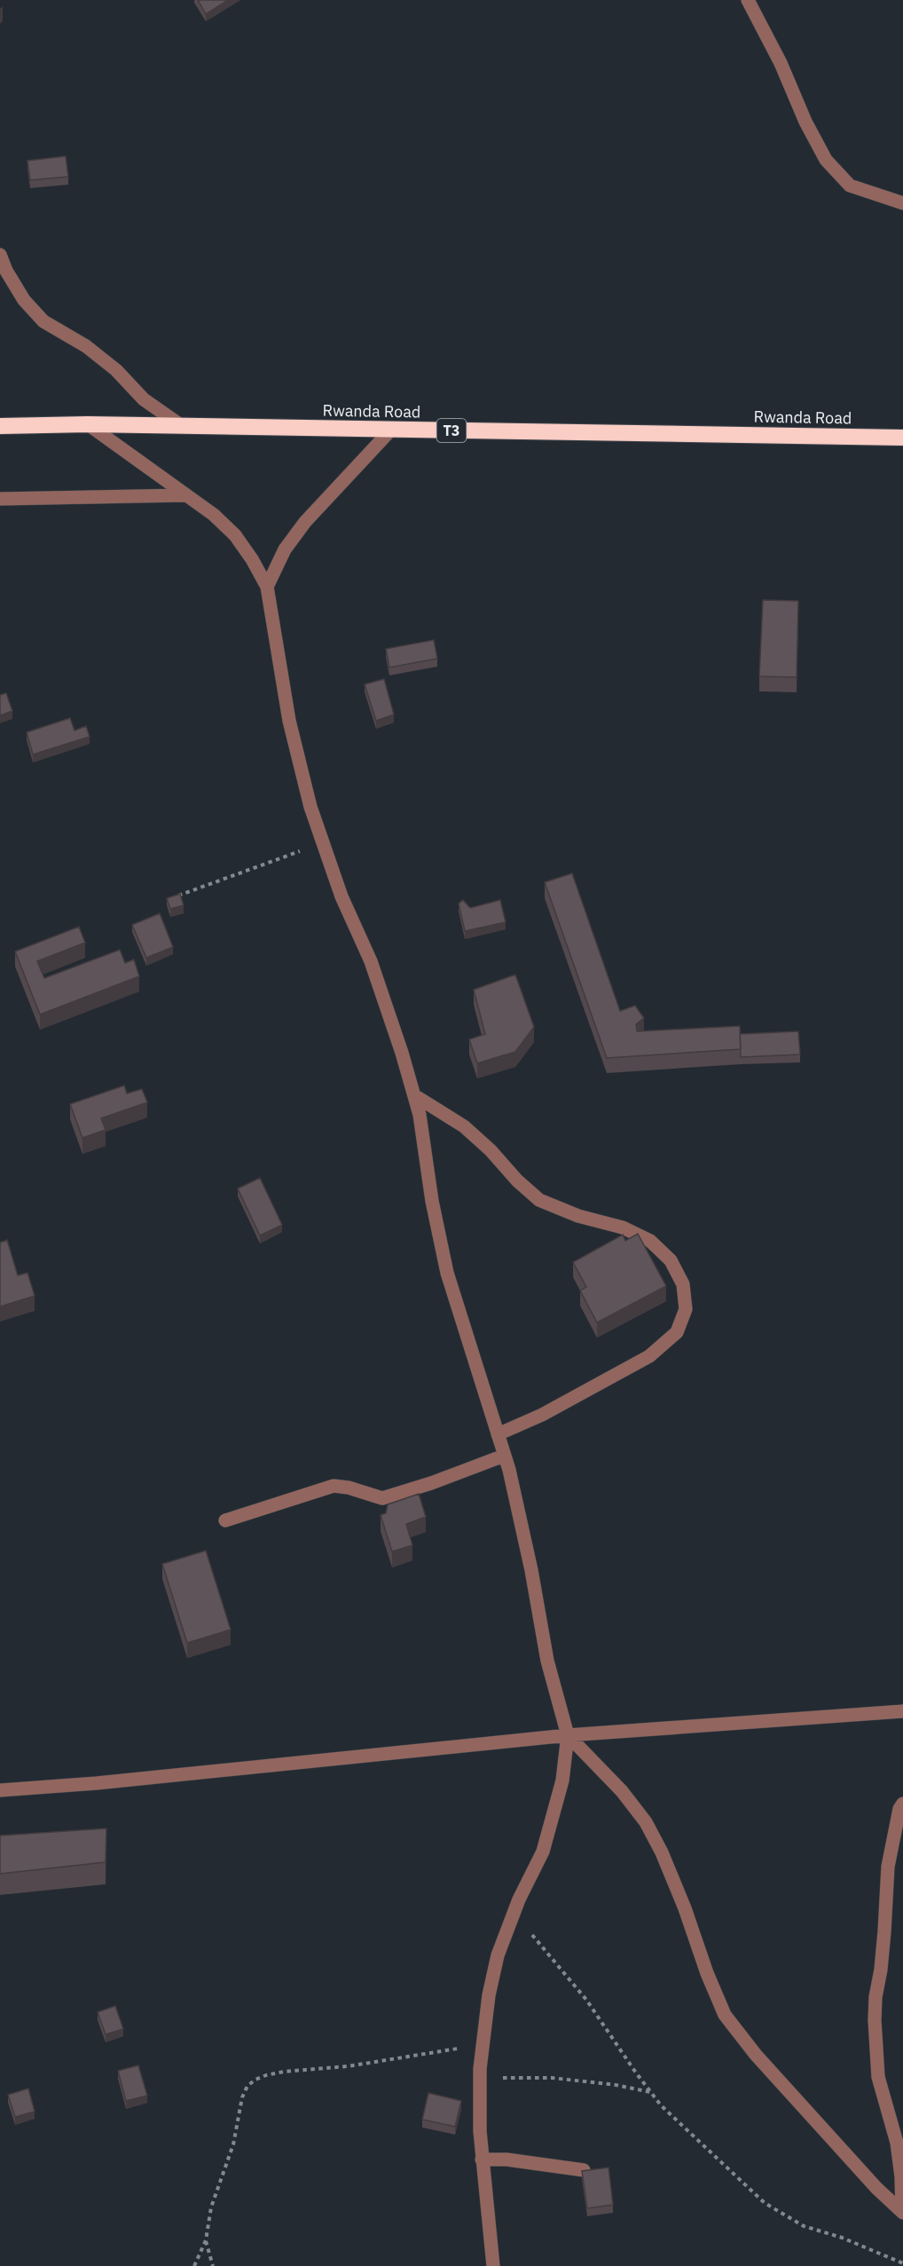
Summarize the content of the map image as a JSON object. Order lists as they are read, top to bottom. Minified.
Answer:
{"streets":{"highway":["Rwanda Road","T3"]}}
